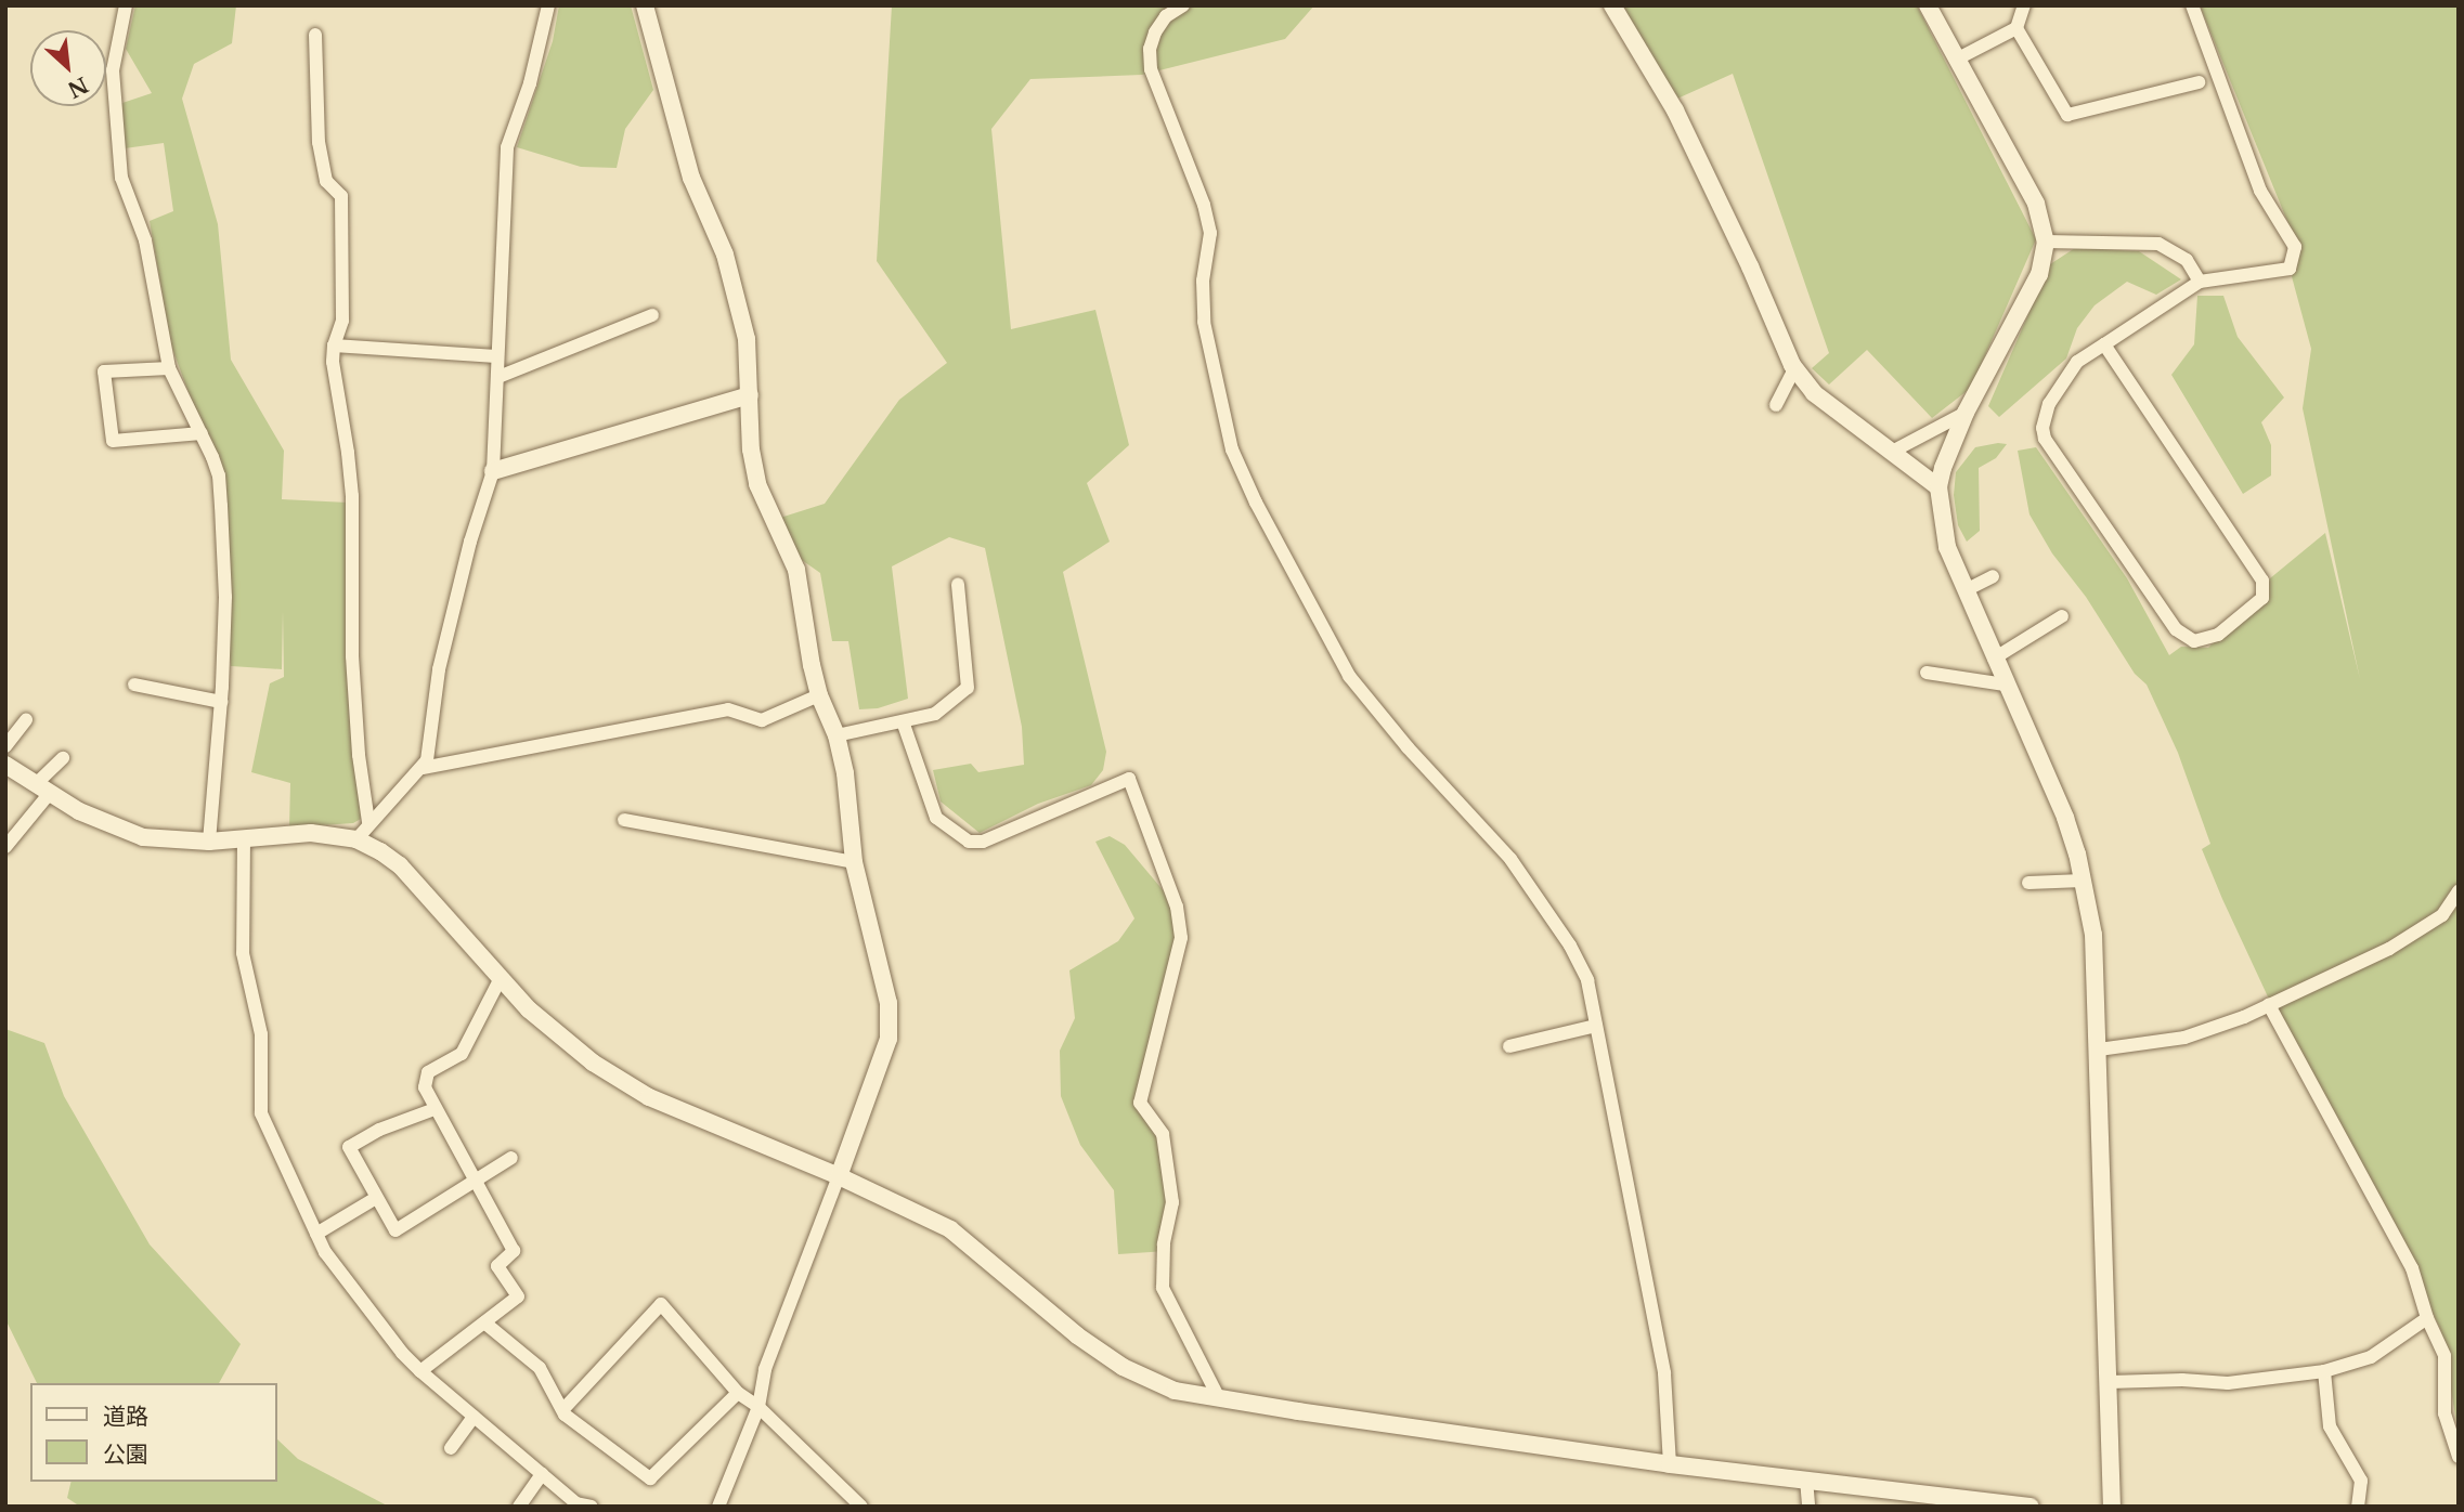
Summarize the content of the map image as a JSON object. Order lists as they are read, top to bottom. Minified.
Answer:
{"legend":["道路","公園"],"north":"bottom right"}
